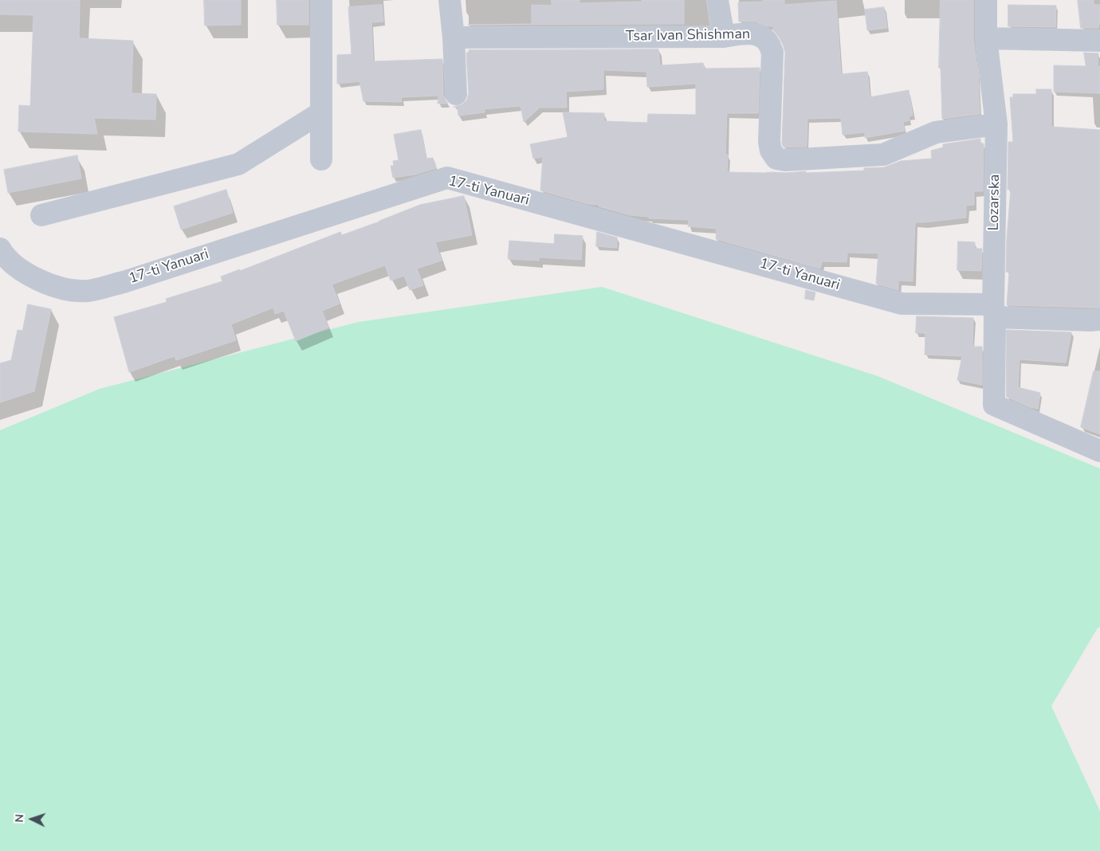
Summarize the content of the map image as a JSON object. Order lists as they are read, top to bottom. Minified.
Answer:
{"streets":{"street":["Tsar Ivan Shishman","17-ti Yanuari","Lozarska"]},"crossings":[["Tsar Ivan Shishman","Lozarska"],["17-ti Yanuari","Lozarska"]],"north":"left"}
